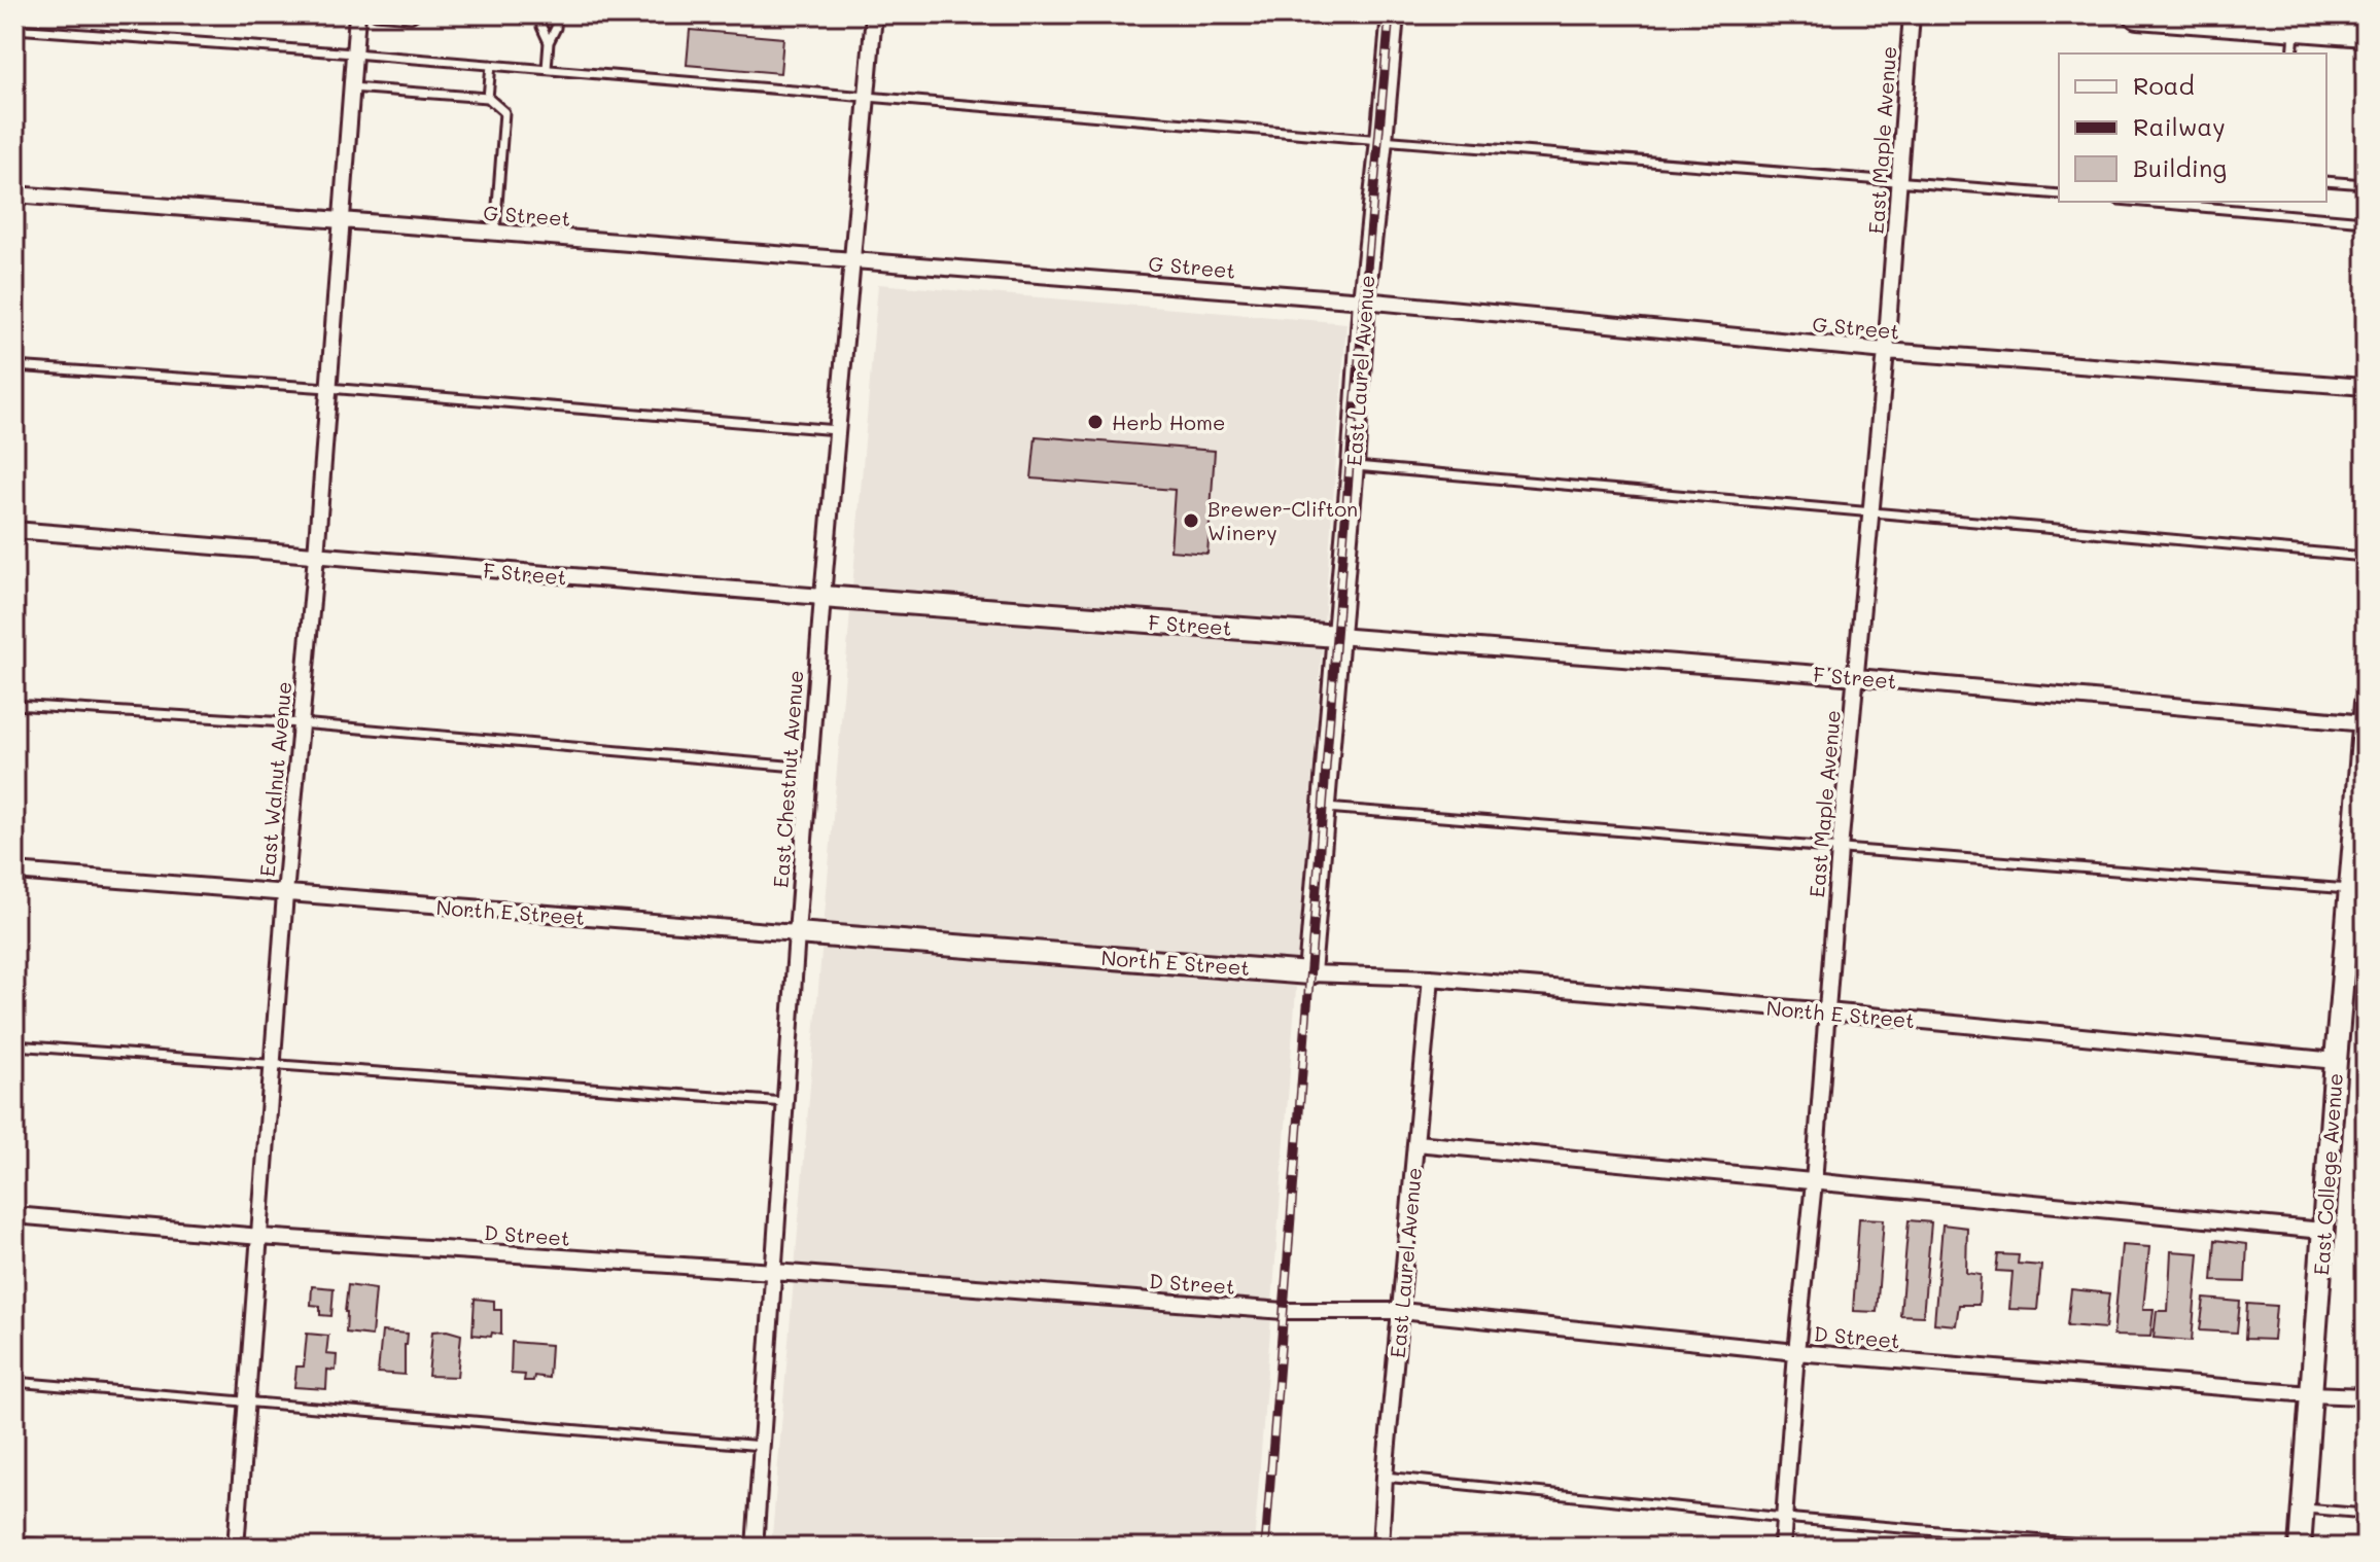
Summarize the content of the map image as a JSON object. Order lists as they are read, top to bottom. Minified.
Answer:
{"streets":{"street":["East Maple Avenue","G Street","East Laurel Avenue","F Street","East Walnut Avenue","East Chestnut Avenue","North E Street","East College Avenue","D Street"]},"crossings":[["East Maple Avenue","G Street"],["East Maple Avenue","F Street"],["East Maple Avenue","North E Street"],["East Maple Avenue","D Street"],["G Street","East Laurel Avenue"],["G Street","East Walnut Avenue"],["G Street","East Chestnut Avenue"],["East Laurel Avenue","F Street"],["East Laurel Avenue","North E Street"],["East Laurel Avenue","D Street"],["F Street","East Walnut Avenue"],["F Street","East Chestnut Avenue"],["F Street","East College Avenue"],["East Walnut Avenue","North E Street"],["East Walnut Avenue","D Street"],["East Chestnut Avenue","North E Street"],["East Chestnut Avenue","D Street"],["North E Street","East College Avenue"],["East College Avenue","D Street"]],"places":["Herb Home","Brewer-Clifton Winery"],"legend":["Road","Railway","Building"]}
